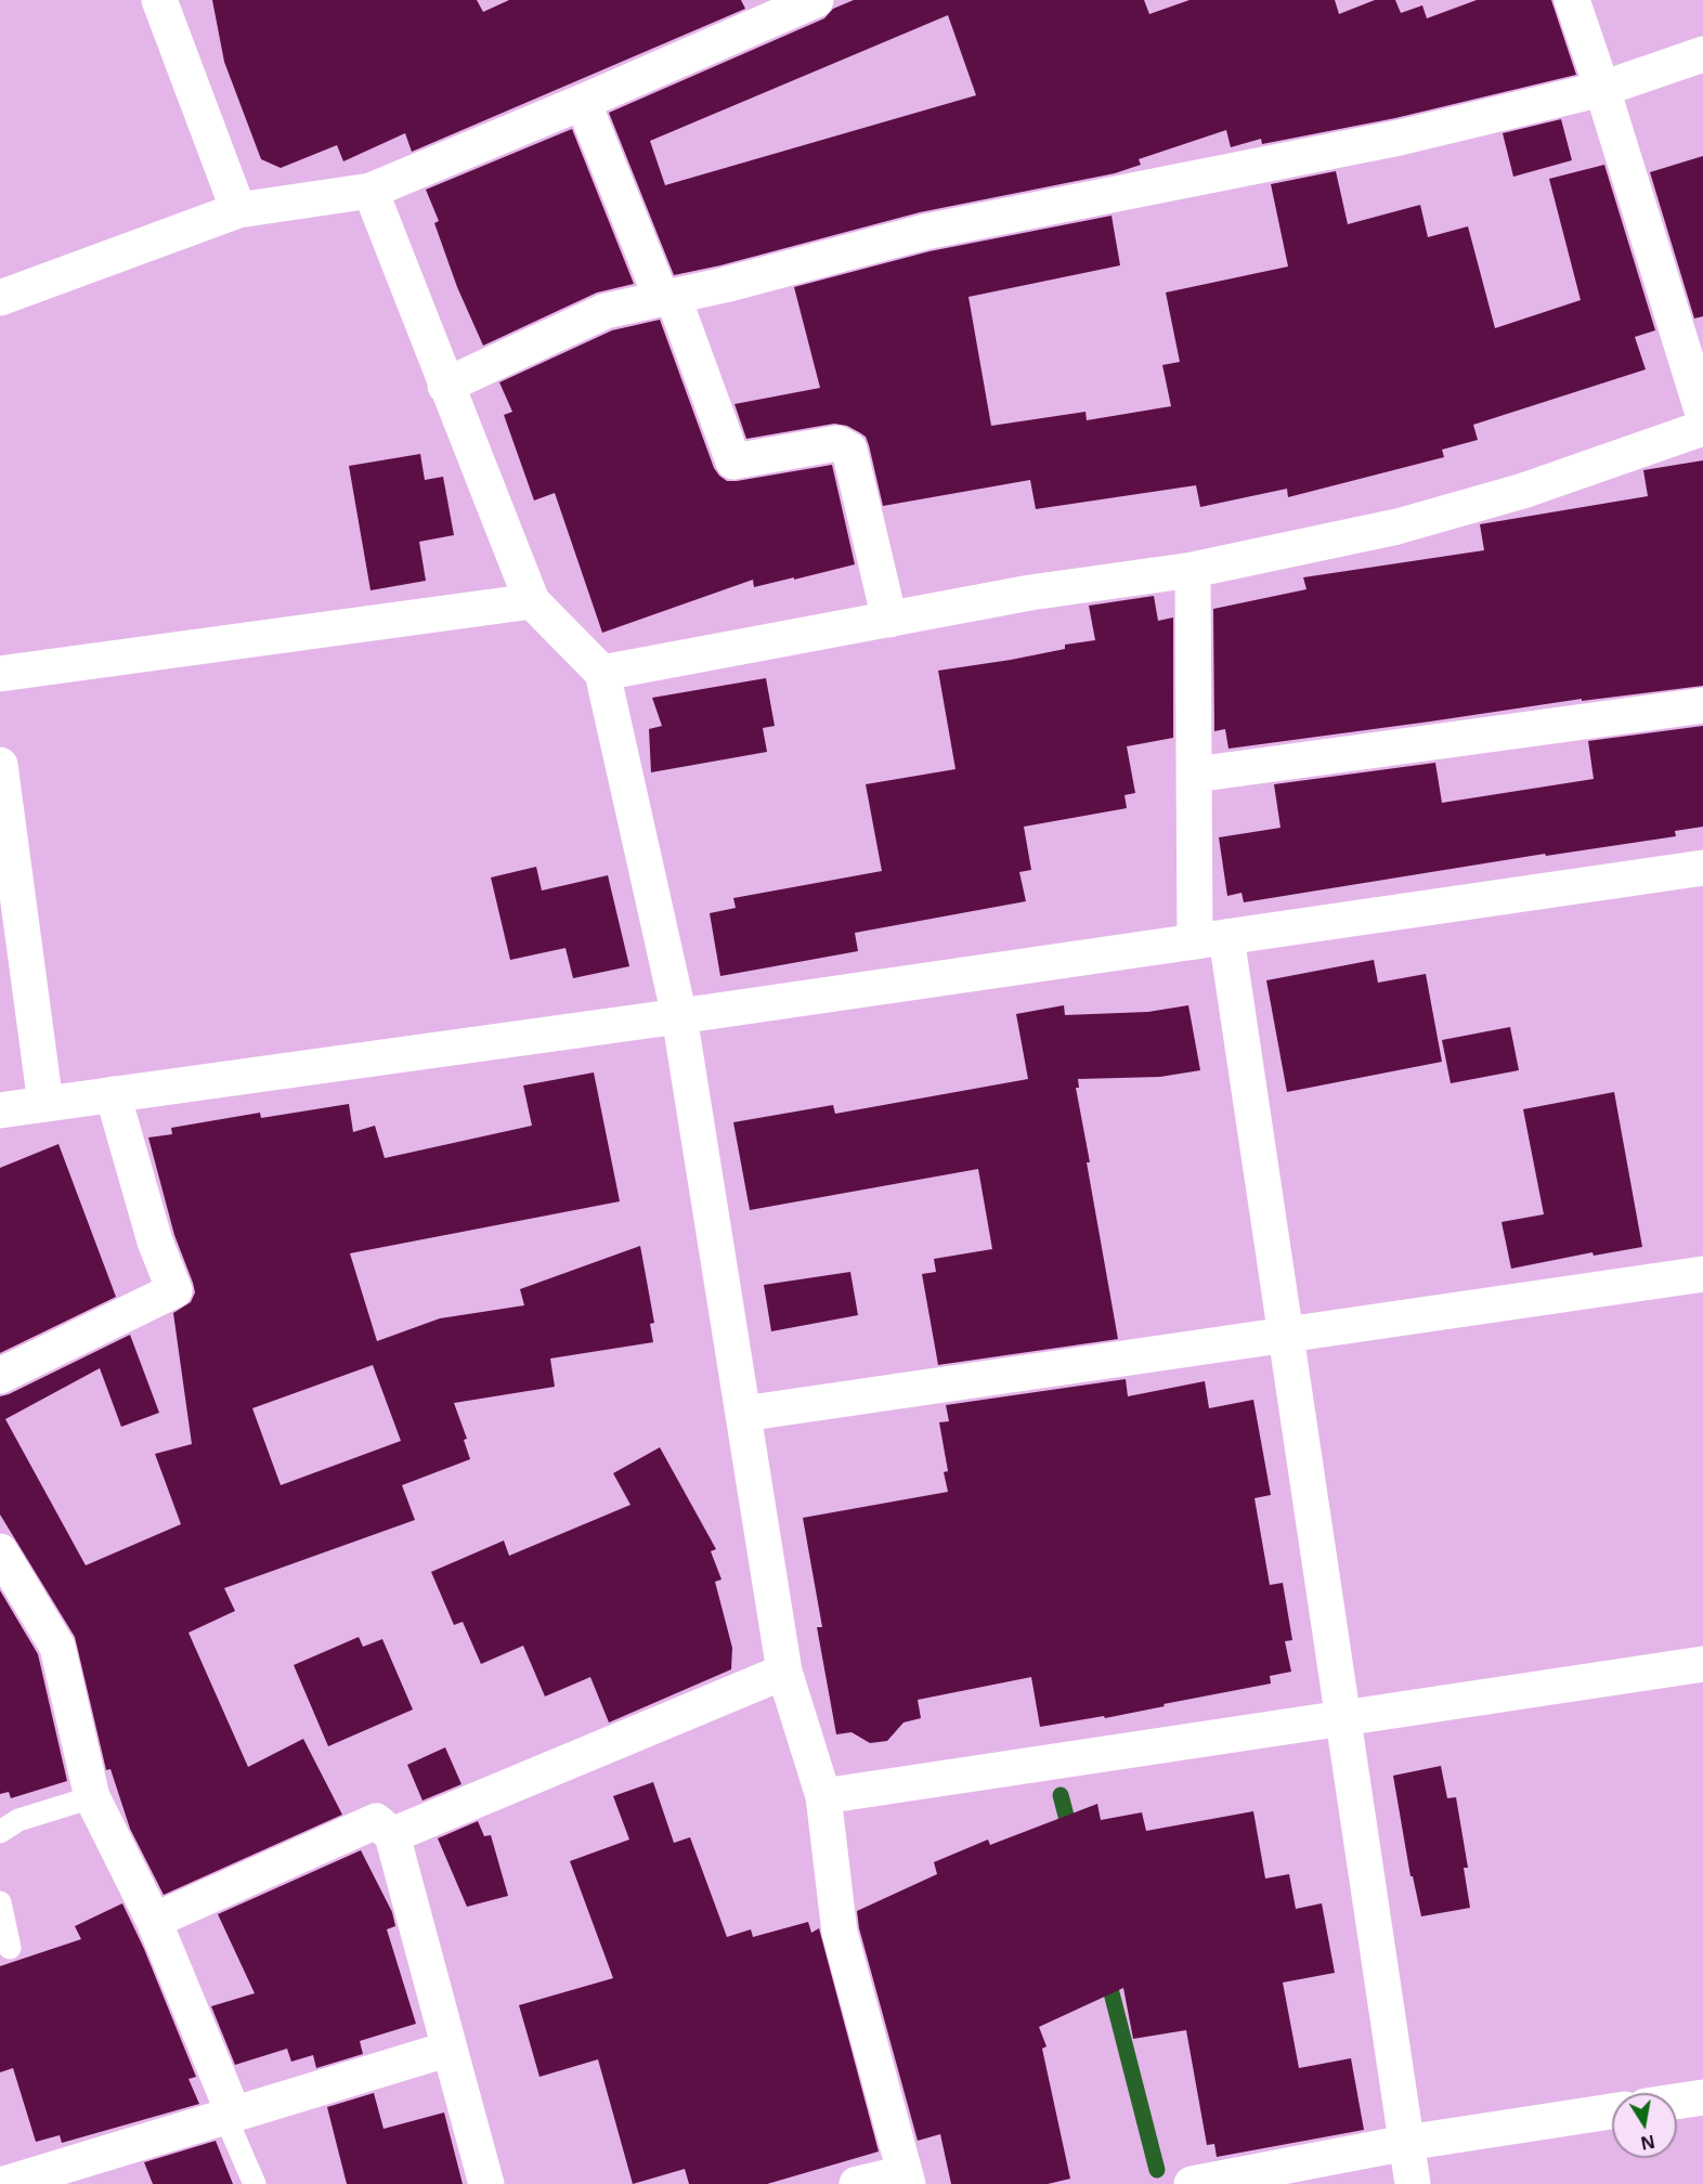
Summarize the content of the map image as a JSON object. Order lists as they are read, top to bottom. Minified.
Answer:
{"north":"bottom"}
